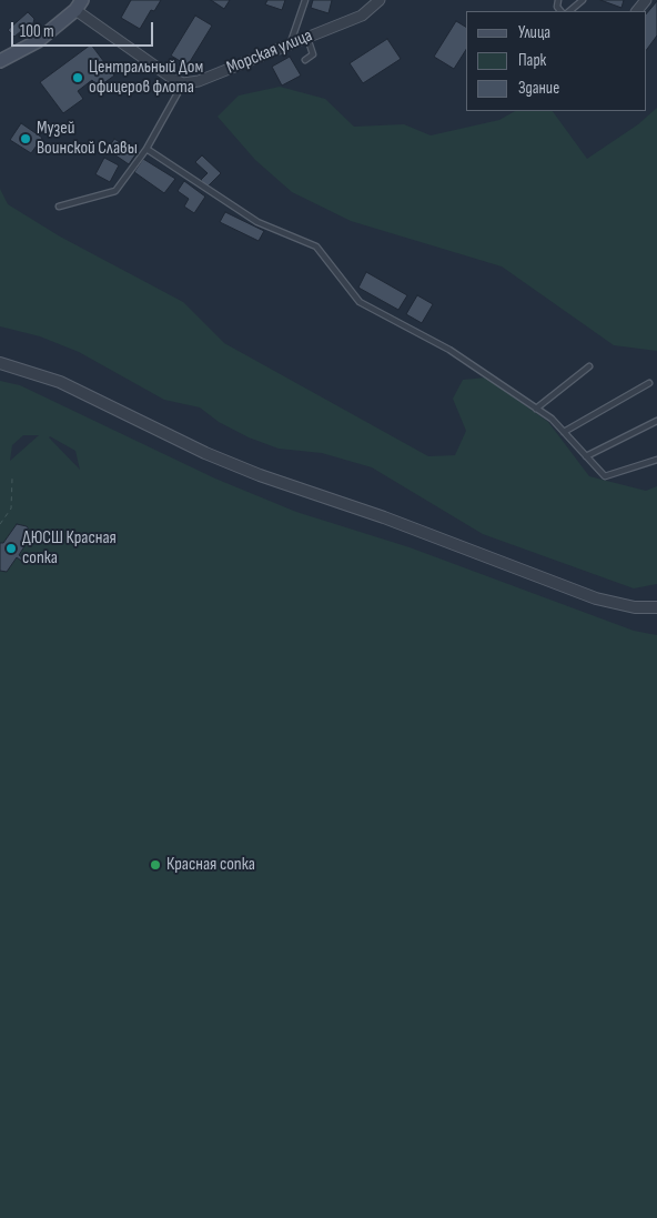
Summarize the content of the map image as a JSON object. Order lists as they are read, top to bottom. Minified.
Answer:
{"streets":{"street":["Морская улица"]},"places":["Центральный Дом офицеров флота","Музей Воинской Славы","ДЮСШ Красная сопка","Красная сопка"],"legend":["Улица","Парк","Здание"],"scale_bar":"100 m"}
